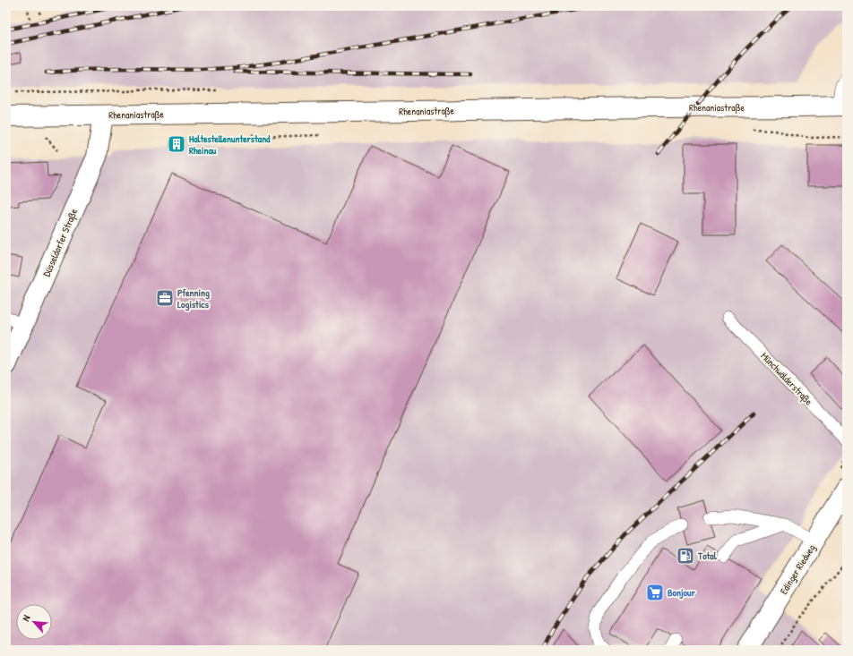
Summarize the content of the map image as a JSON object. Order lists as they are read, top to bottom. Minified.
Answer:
{"streets":{"street":["Rhenaniastraße","Düsseldorfer Straße","Edinger Riedweg"],"lane":["Münchwälderstraße"]},"crossings":[["Rhenaniastraße","Düsseldorfer Straße"]],"places":{"building":["Haltestellenunterstand Rheinau"],"office":["Pfenning Logistics"],"fuel station":["Total"],"supermarket":["Bonjour"]},"north":"top left"}
